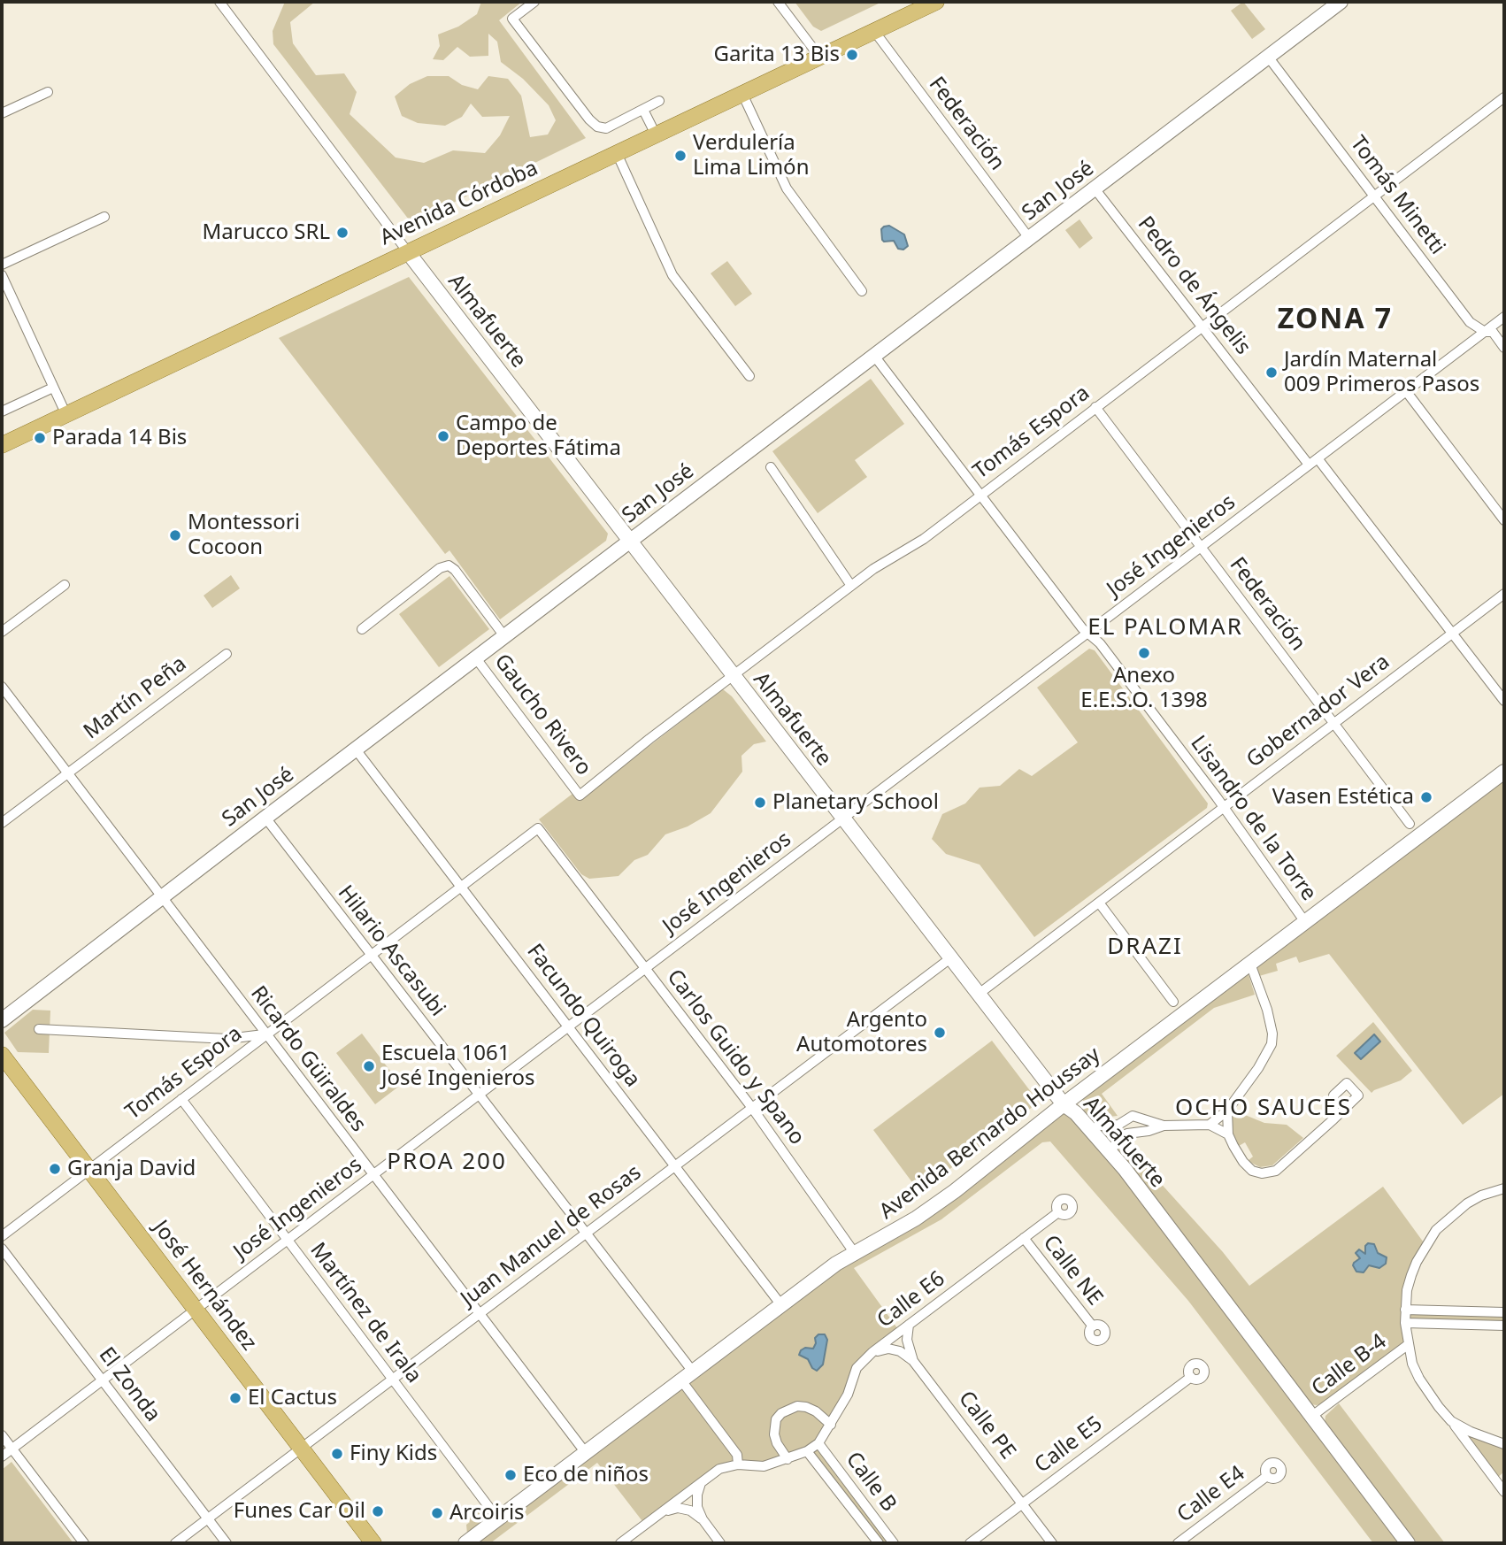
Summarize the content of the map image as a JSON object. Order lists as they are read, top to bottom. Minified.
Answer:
{"streets":{"main road":["Avenida Córdoba","José Hernández"],"street":["Federación","San José","Tomás Minetti","Pedro de Ángelis","Almafuerte","Tomás Espora","José Ingenieros","Martín Peña","Gobernador Vera","Gaucho Rivero","Lisandro de la Torre","Hilario Ascasubi","Facundo Quiroga","Carlos Guido y Spano","Ricardo Güiraldes","Avenida Bernardo Houssay","Juan Manuel de Rosas","Calle NE","Calle E6","Martínez de Irala","Calle B-4","El Zonda","Calle PE","Calle E5","Calle B","Calle E4"]},"crossings":[["Federación","San José"],["Federación","Avenida Córdoba"],["Federación","Tomás Espora"],["Federación","José Ingenieros"],["Federación","Gobernador Vera"],["San José","Tomás Minetti"],["San José","Pedro de Ángelis"],["San José","Almafuerte"],["San José","Gaucho Rivero"],["San José","Lisandro de la Torre"],["San José","Hilario Ascasubi"],["San José","Facundo Quiroga"],["San José","Ricardo Güiraldes"],["Tomás Minetti","Tomás Espora"],["Tomás Minetti","José Ingenieros"],["Avenida Córdoba","Almafuerte"],["Pedro de Ángelis","Tomás Espora"],["Pedro de Ángelis","José Ingenieros"],["Almafuerte","Tomás Espora"],["Almafuerte","José Ingenieros"],["Almafuerte","Gobernador Vera"],["Almafuerte","Avenida Bernardo Houssay"],["Almafuerte","Juan Manuel de Rosas"],["Almafuerte","Calle B-4"],["Tomás Espora","Gaucho Rivero"],["Tomás Espora","Lisandro de la Torre"],["Tomás Espora","Hilario Ascasubi"],["Tomás Espora","Facundo Quiroga"],["Tomás Espora","Carlos Guido y Spano"],["Tomás Espora","Ricardo Güiraldes"],["Tomás Espora","José Hernández"],["Tomás Espora","Martínez de Irala"],["José Ingenieros","Lisandro de la Torre"],["José Ingenieros","Hilario Ascasubi"],["José Ingenieros","Facundo Quiroga"],["José Ingenieros","Carlos Guido y Spano"],["José Ingenieros","Ricardo Güiraldes"],["José Ingenieros","José Hernández"],["José Ingenieros","Martínez de Irala"],["José Ingenieros","El Zonda"],["Martín Peña","Ricardo Güiraldes"],["Gobernador Vera","Lisandro de la Torre"],["Lisandro de la Torre","Avenida Bernardo Houssay"],["Hilario Ascasubi","Avenida Bernardo Houssay"],["Hilario Ascasubi","Juan Manuel de Rosas"],["Facundo Quiroga","Avenida Bernardo Houssay"],["Facundo Quiroga","Juan Manuel de Rosas"],["Carlos Guido y Spano","Avenida Bernardo Houssay"],["Carlos Guido y Spano","Juan Manuel de Rosas"],["Ricardo Güiraldes","Avenida Bernardo Houssay"],["Ricardo Güiraldes","Juan Manuel de Rosas"],["Avenida Bernardo Houssay","Martínez de Irala"],["Juan Manuel de Rosas","José Hernández"],["Juan Manuel de Rosas","Martínez de Irala"],["Juan Manuel de Rosas","El Zonda"],["Calle NE","Calle E6"],["Calle E6","Calle PE"],["Calle E6","Calle B"],["Calle PE","Calle E5"]],"districts":["ZONA 7","EL PALOMAR","DRAZI","OCHO SAUCES","PROA 200"],"places":["Garita 13 Bis","Verdulería Lima Limón","Marucco SRL","Jardín Maternal 009 Primeros Pasos","Campo de Deportes Fátima","Parada 14 Bis","Montessori Cocoon","Anexo E.E.S.O. 1398","Vasen Estética","Planetary School","Argento Automotores","Escuela 1061 José Ingenieros","Granja David","El Cactus","Finy Kids","Eco de niños","Funes Car Oil","Arcoiris"]}
